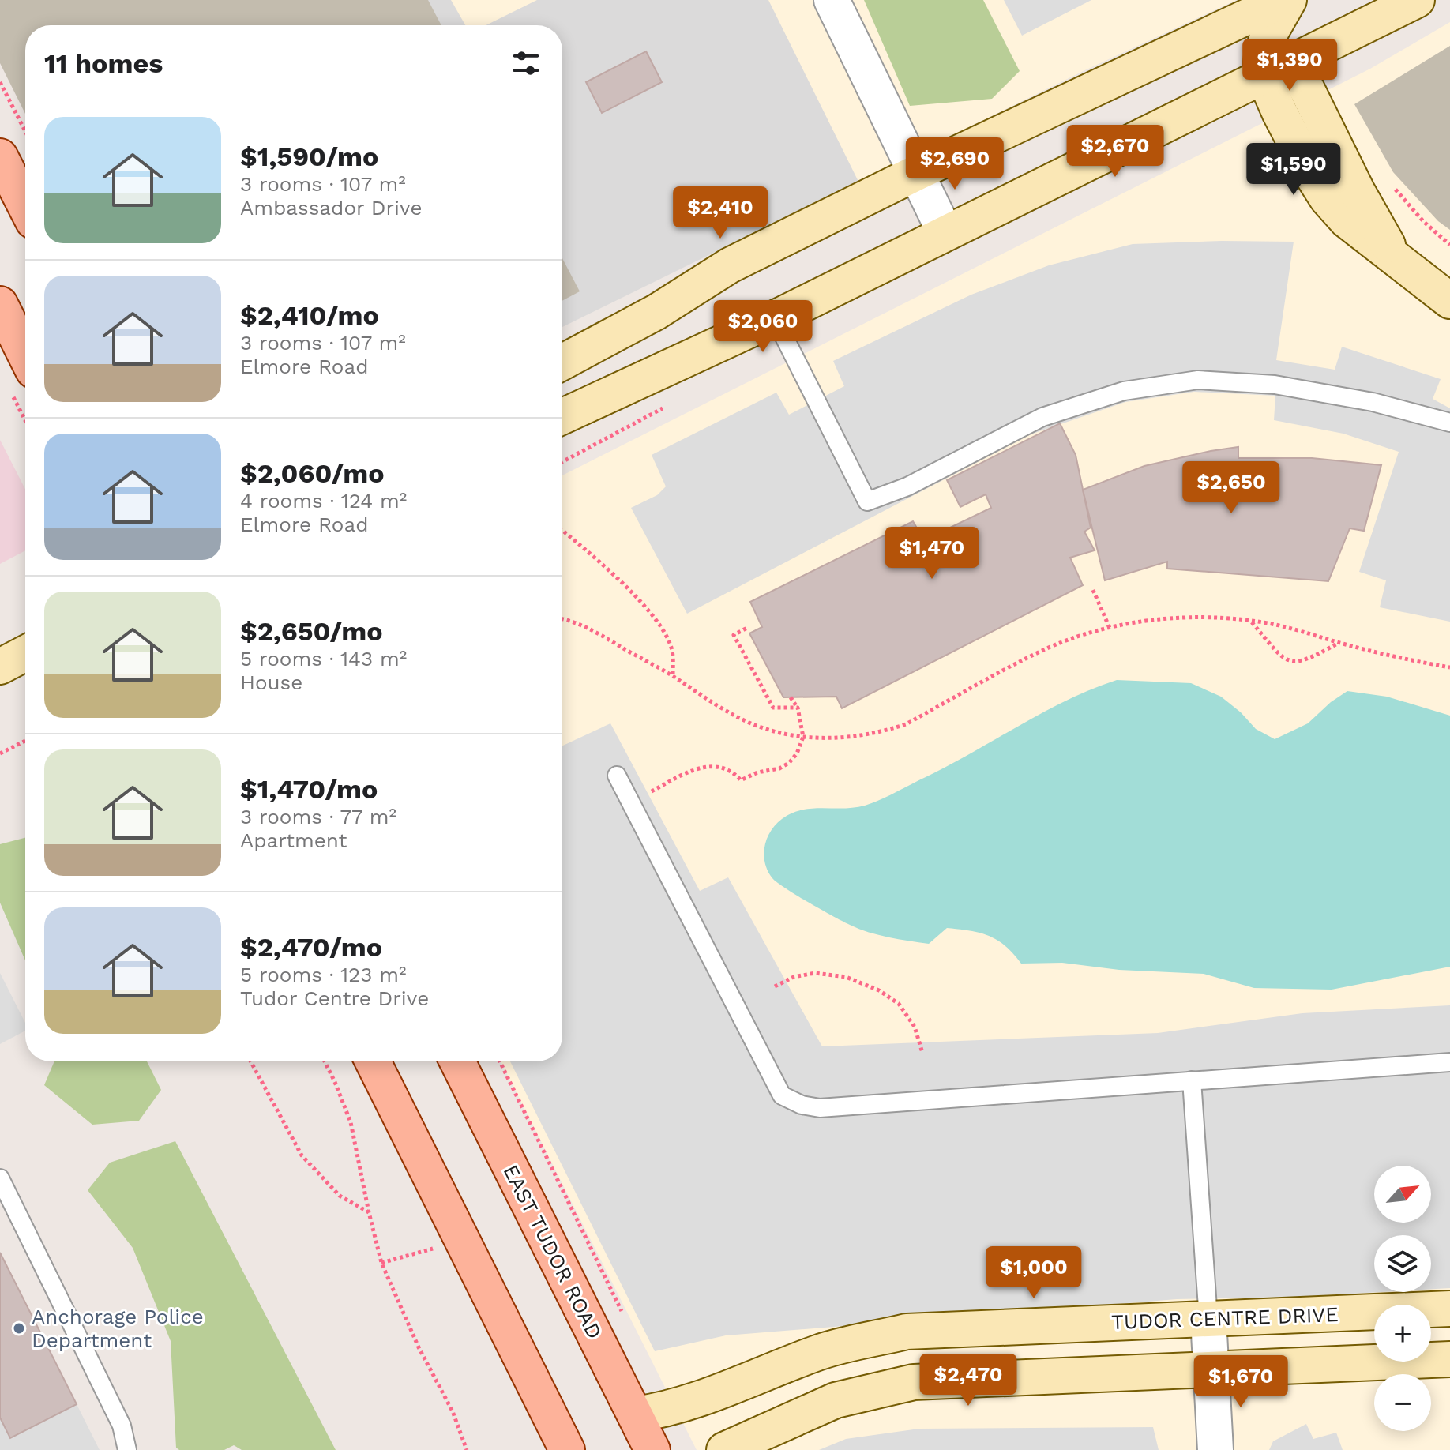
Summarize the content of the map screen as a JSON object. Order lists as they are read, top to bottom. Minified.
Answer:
{"streets":{"main road":["EAST TUDOR ROAD"],"street":["TUDOR CENTRE DRIVE"]},"crossings":[["EAST TUDOR ROAD","TUDOR CENTRE DRIVE"]],"places":["Anchorage Police Department"],"north":"top right","page":{"heading":"11 homes","price":["$1,390","$2,670","$2,690","$1,590","$2,410","$2,060","$2,650","$1,470","$1,000","$2,470","$1,670"],"list":[{"name":"$1,590/mo","note":"3 rooms · 107 m² · Ambassador Drive"},{"name":"$2,410/mo","note":"3 rooms · 107 m² · Elmore Road"},{"name":"$2,060/mo","note":"4 rooms · 124 m² · Elmore Road"},{"name":"$2,650/mo","note":"5 rooms · 143 m² · House"},{"name":"$1,470/mo","note":"3 rooms · 77 m² · Apartment"},{"name":"$2,470/mo","note":"5 rooms · 123 m² · Tudor Centre Drive"}],"map_buttons":["+","−"]}}
